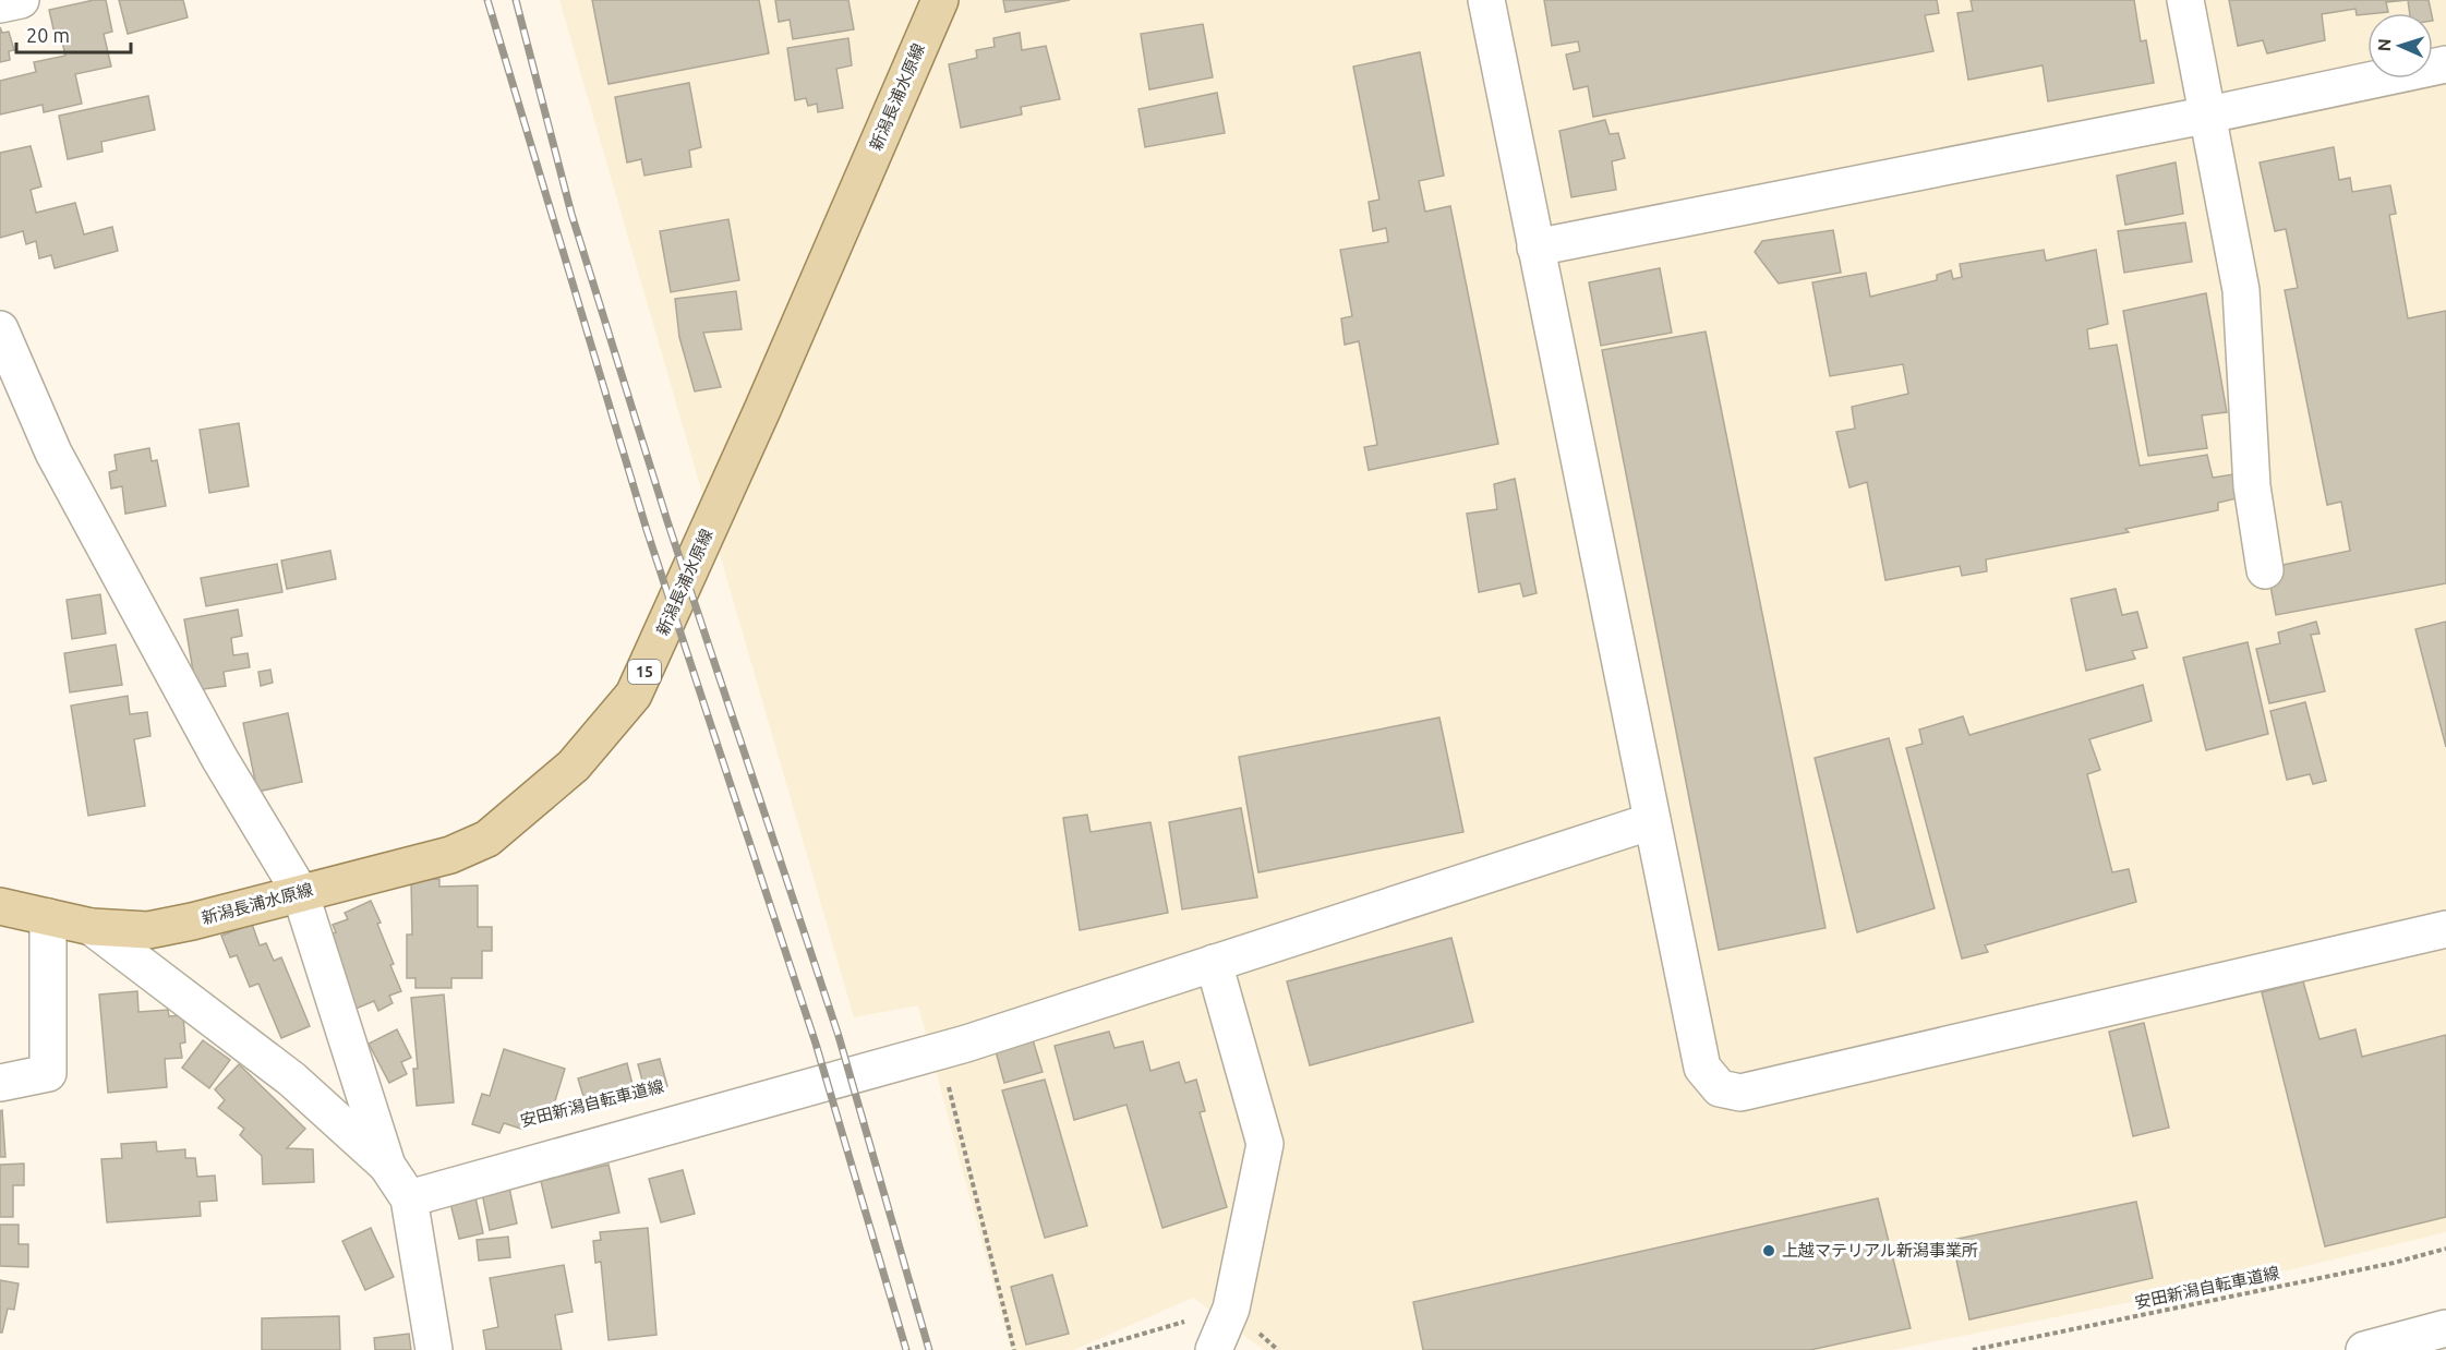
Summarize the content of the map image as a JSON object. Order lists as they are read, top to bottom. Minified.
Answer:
{"streets":{"main road":["新潟長浦水原線","15"],"path":["安田新潟自転車道線"]},"places":["上越マテリアル新潟事業所"],"scale_bar":"20 m","north":"left"}
